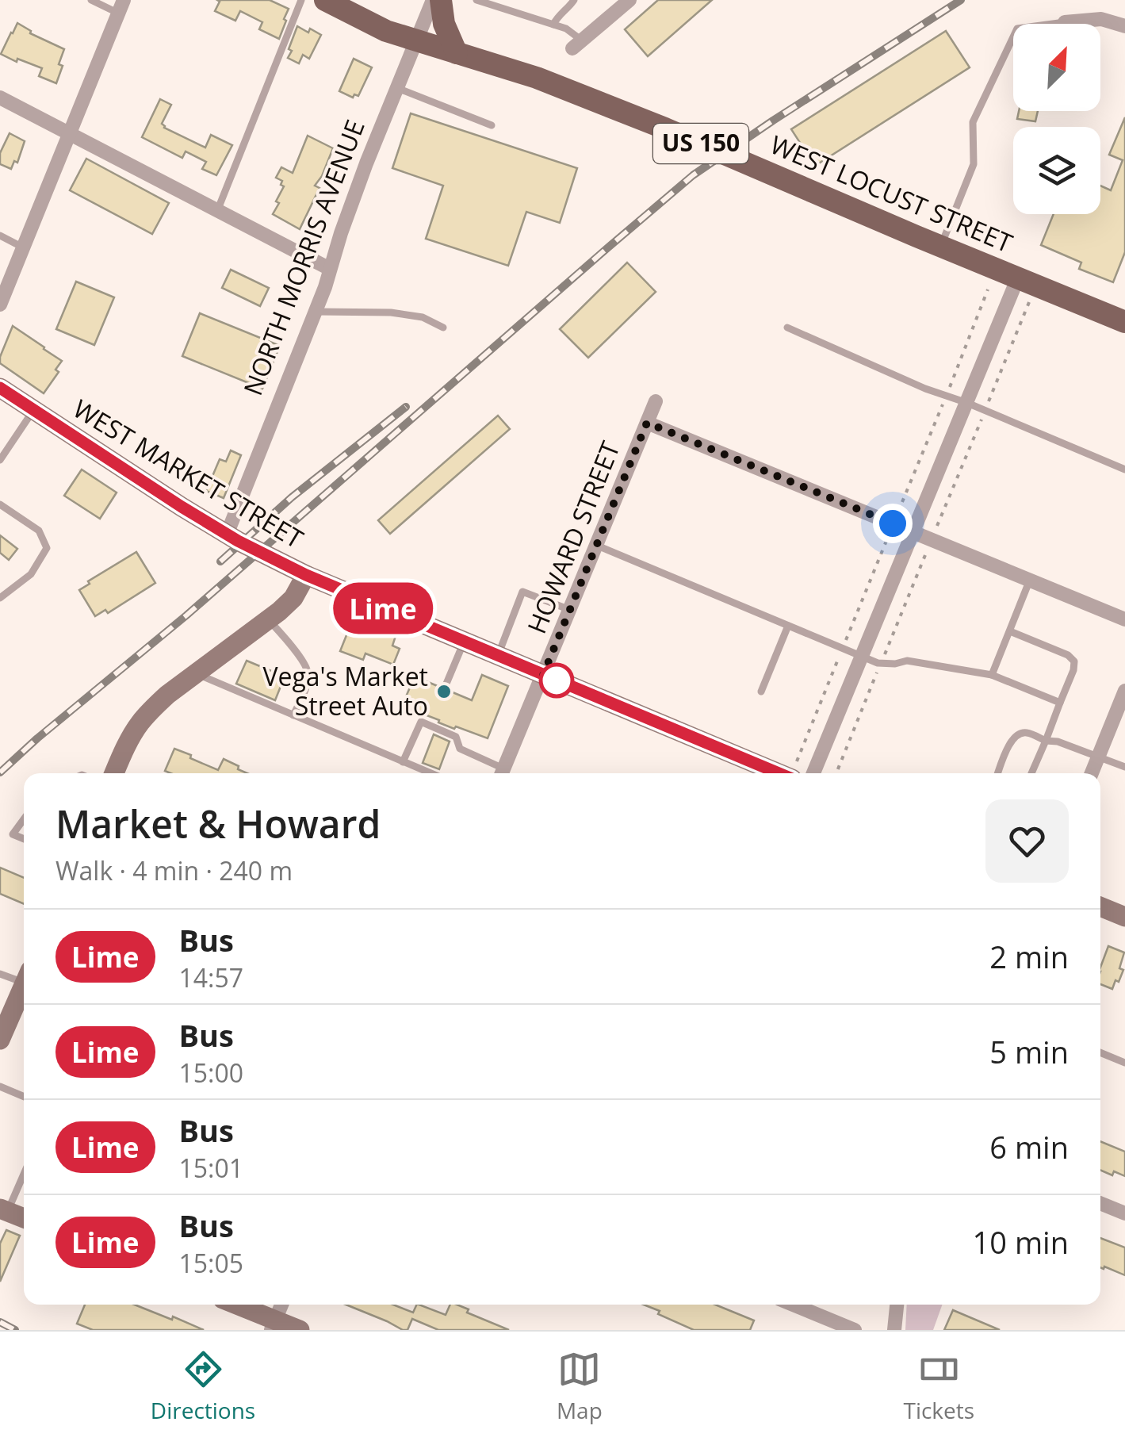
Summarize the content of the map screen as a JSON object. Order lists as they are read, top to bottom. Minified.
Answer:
{"streets":{"main road":["US 150","WEST LOCUST STREET"],"street":["NORTH MORRIS AVENUE","WEST MARKET STREET","HOWARD STREET"]},"crossings":[["WEST LOCUST STREET","NORTH MORRIS AVENUE"],["NORTH MORRIS AVENUE","WEST MARKET STREET"],["WEST MARKET STREET","HOWARD STREET"]],"places":["Vega's Market Street Auto"],"lines":["bus line Lime"],"north":"top right","page":{"on_map":"Lime","heading":["Market & Howard","Walk · 4 min · 240 m"],"list":[{"mark":"Lime","name":"Bus","note":"14:57","value":"2 min"},{"mark":"Lime","name":"Bus","note":"15:00","value":"5 min"},{"mark":"Lime","name":"Bus","note":"15:01","value":"6 min"},{"mark":"Lime","name":"Bus","note":"15:05","value":"10 min"}],"tabs":["Directions","Map","Tickets"]}}
